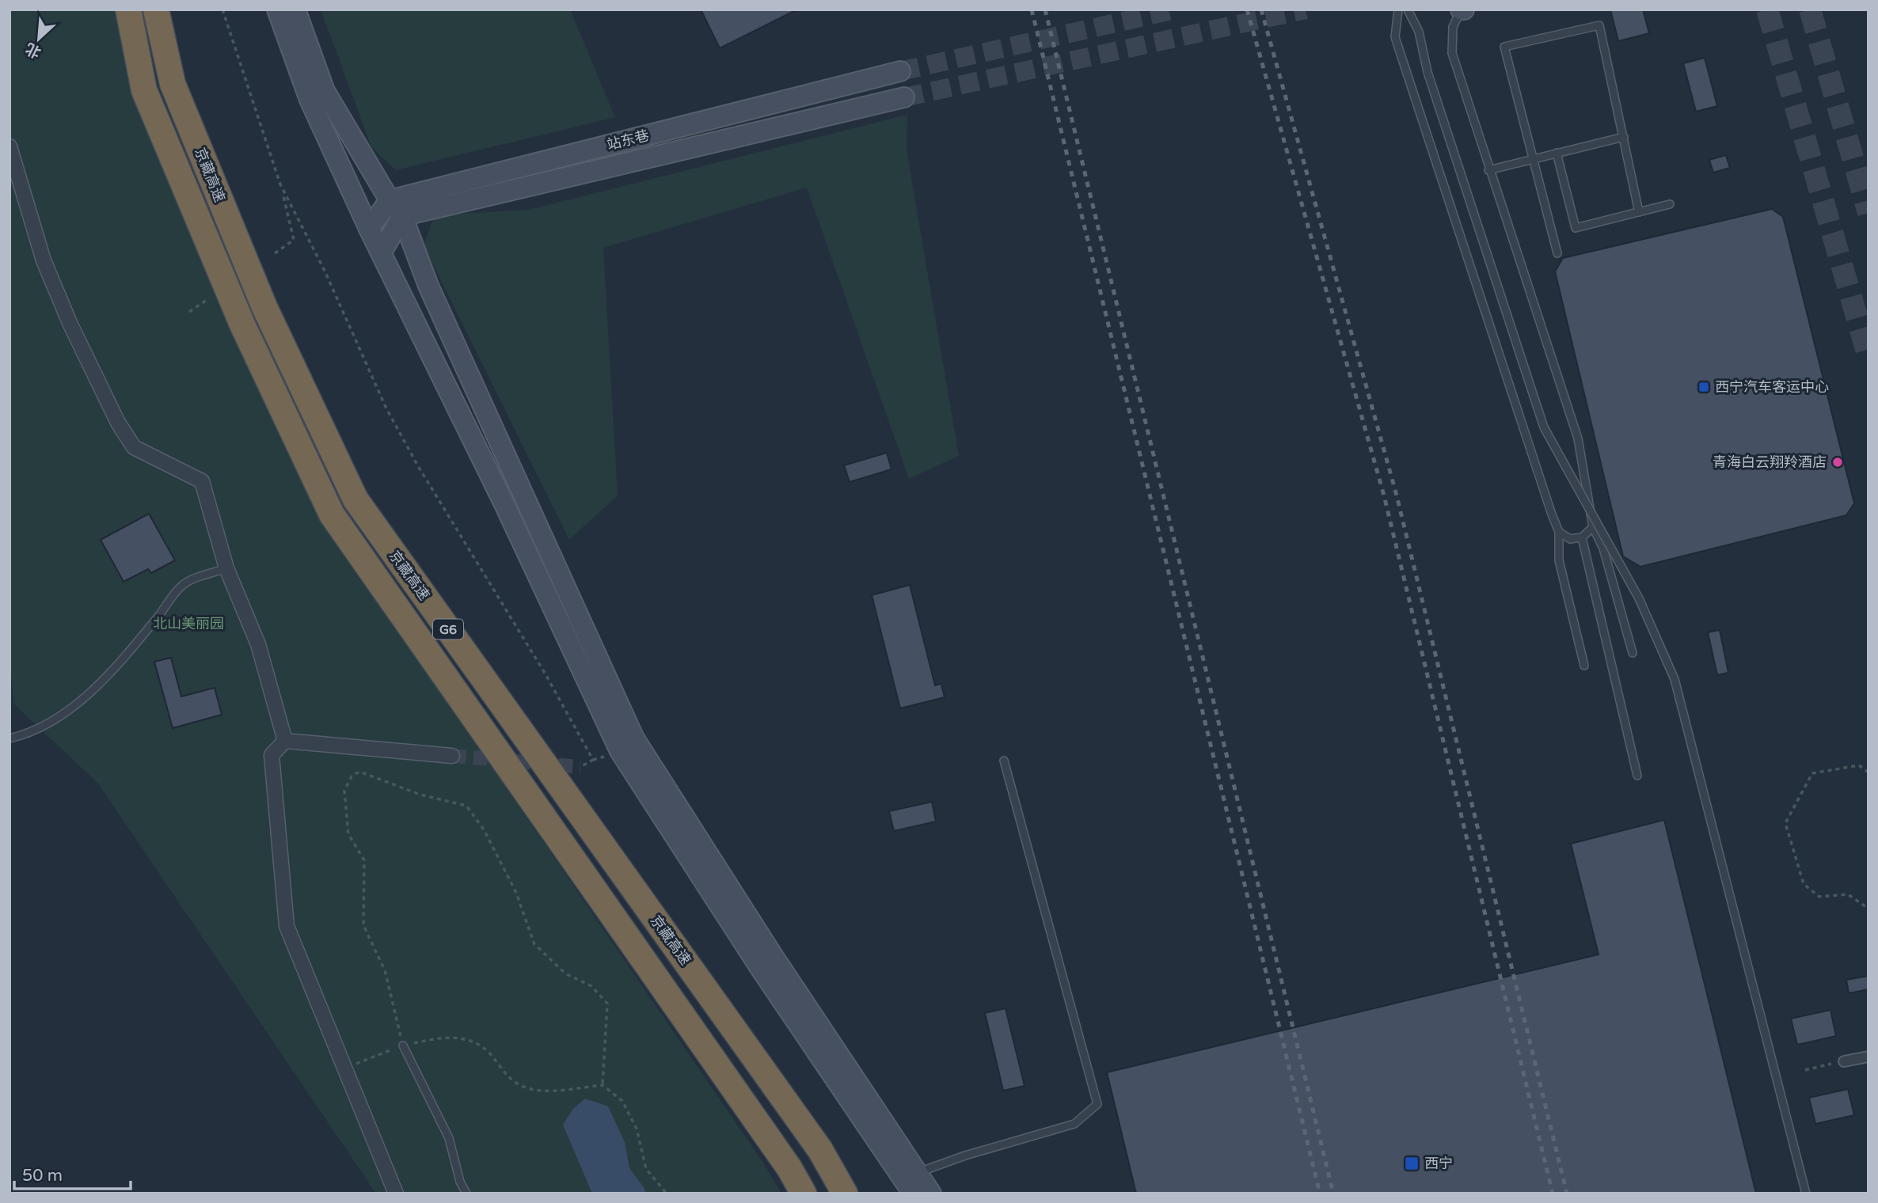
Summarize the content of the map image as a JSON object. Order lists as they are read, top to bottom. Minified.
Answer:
{"streets":{"highway":["京藏高速","G6"],"main road":["站东巷"]},"parks":["北山美丽园"],"places":{"transit":["西宁汽车客运中心","西宁"],"other":["青海白云翔羚酒店"]},"scale_bar":"50 m","north":"bottom left"}
